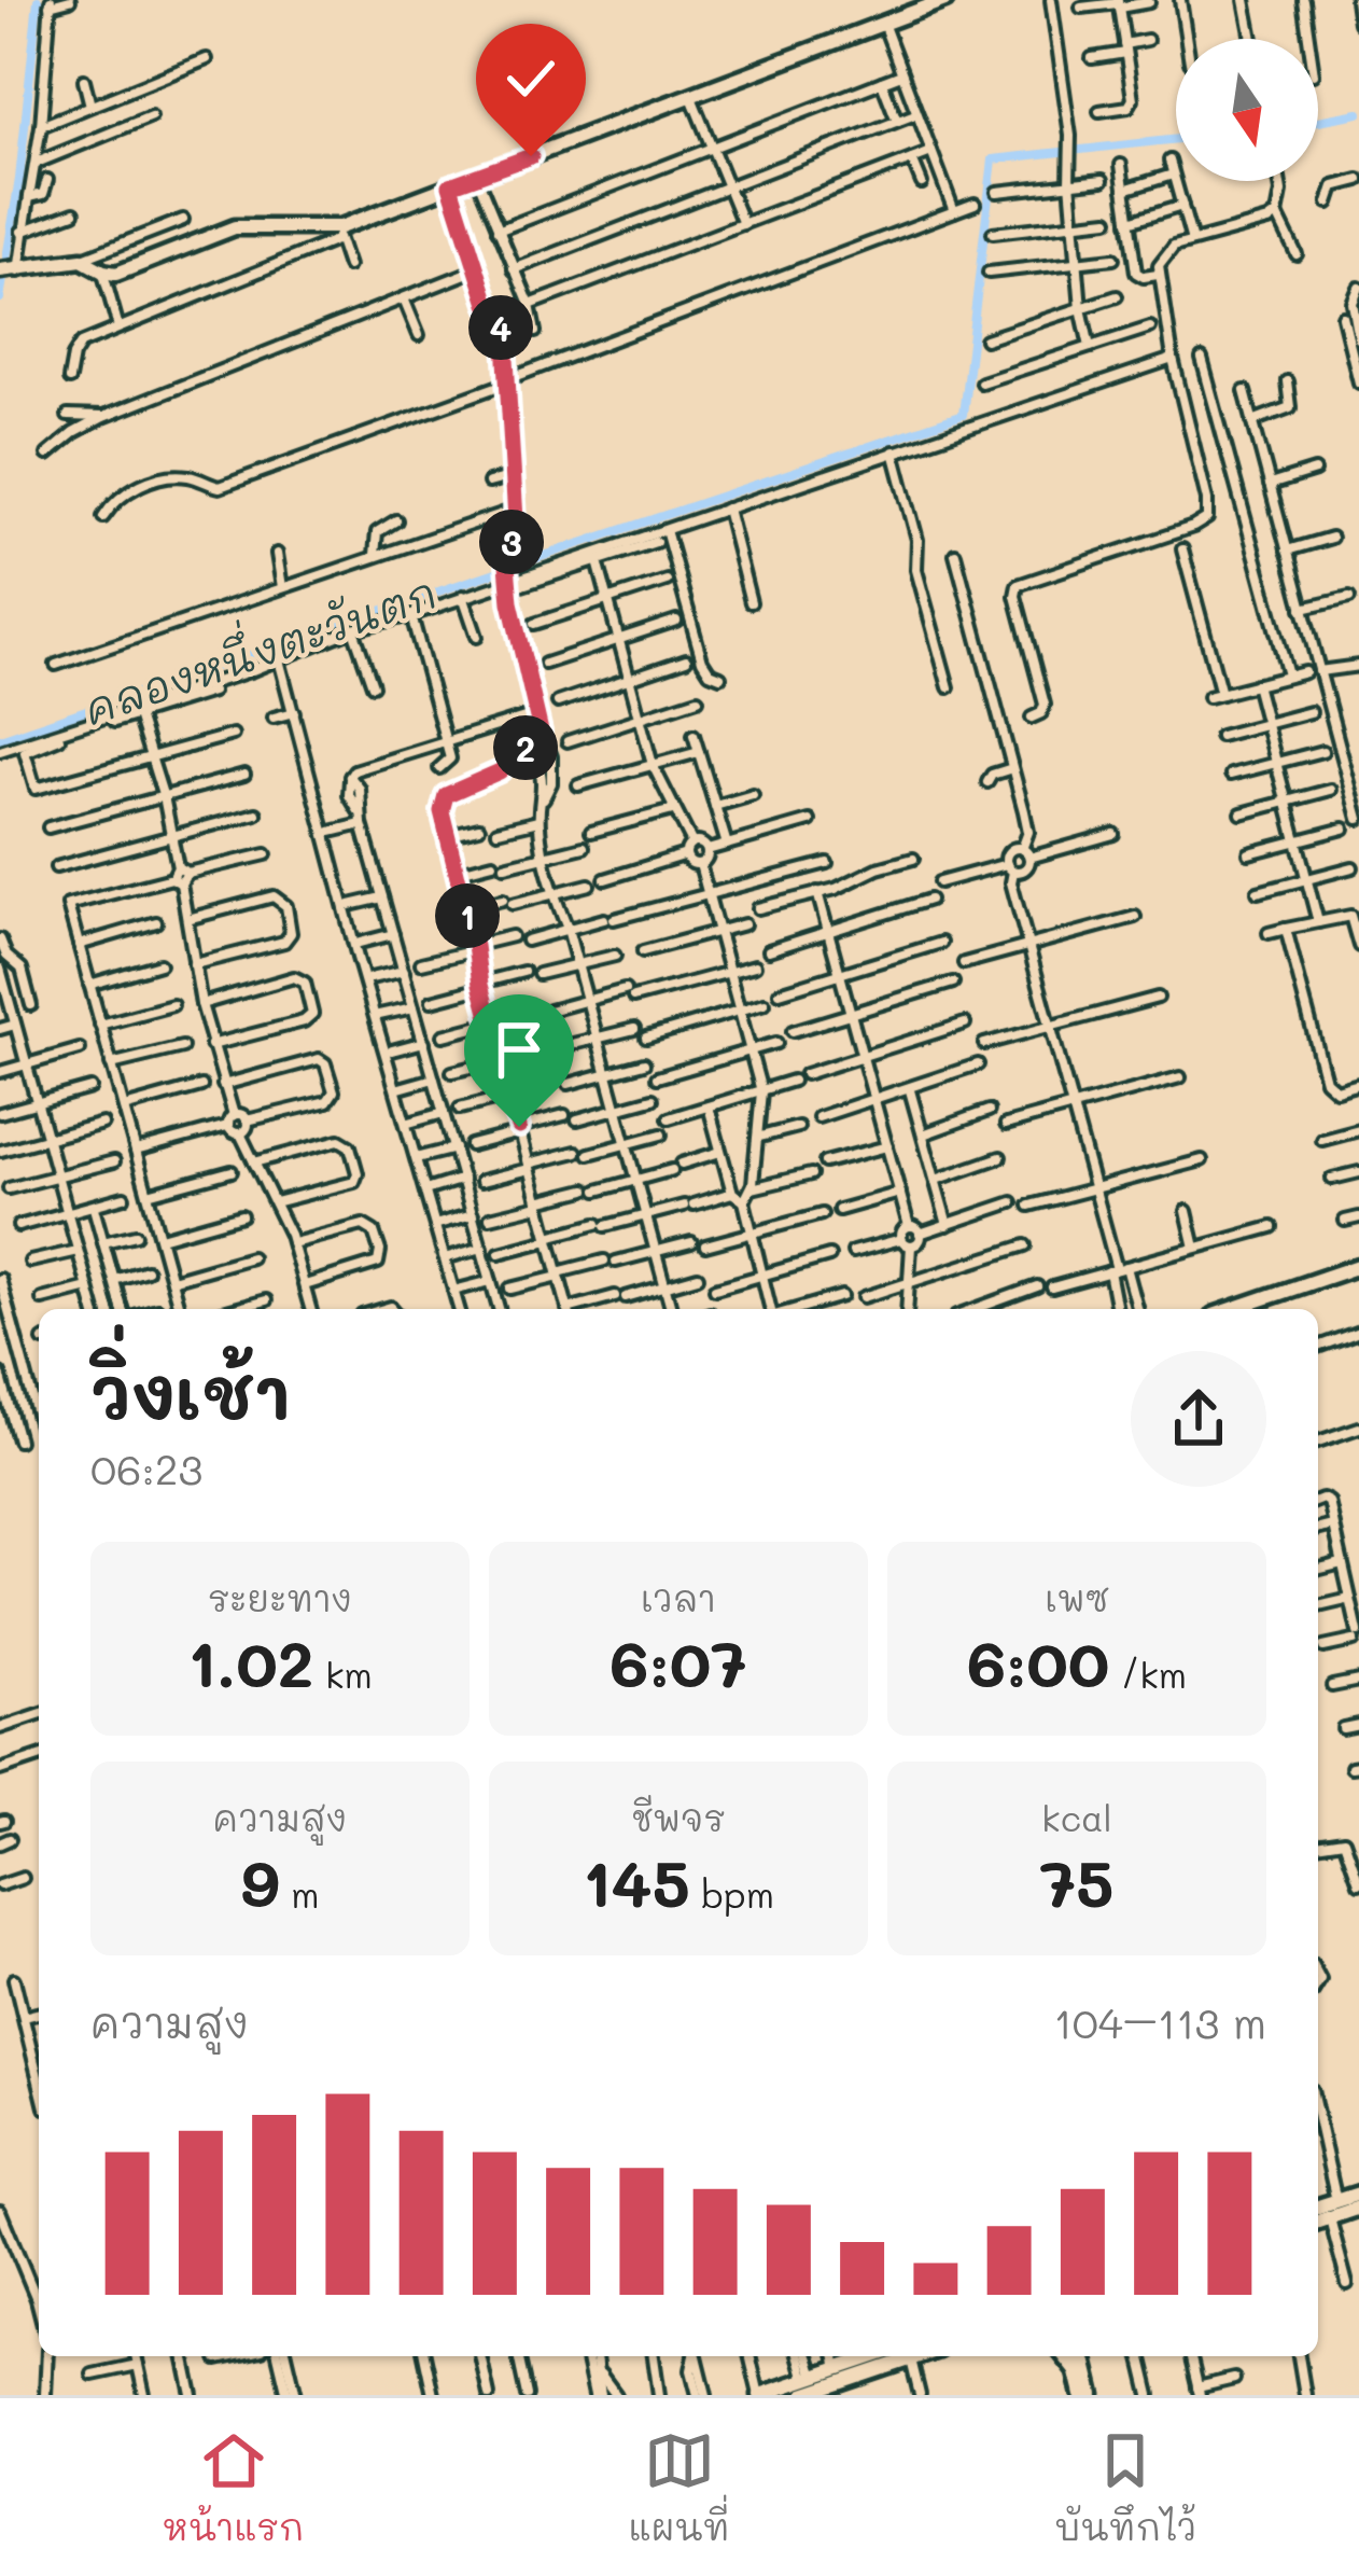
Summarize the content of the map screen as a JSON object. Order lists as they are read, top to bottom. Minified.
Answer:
{"water":["คลองหนึ่งตะวันตก"],"north":"bottom","page":{"pins":["4","3","2","1"],"heading":["วิ่งเช้า","06:23"],"stats":[["ระยะทาง","1.02 km"],["เวลา","6:07"],["เพซ","6:00 /km"],["ความสูง","9 m"],["ชีพจร","145 bpm"],["kcal","75"]],"chart":["ความสูง","104–113 m"],"tabs":["หน้าแรก","แผนที่","บันทึกไว้"]}}
